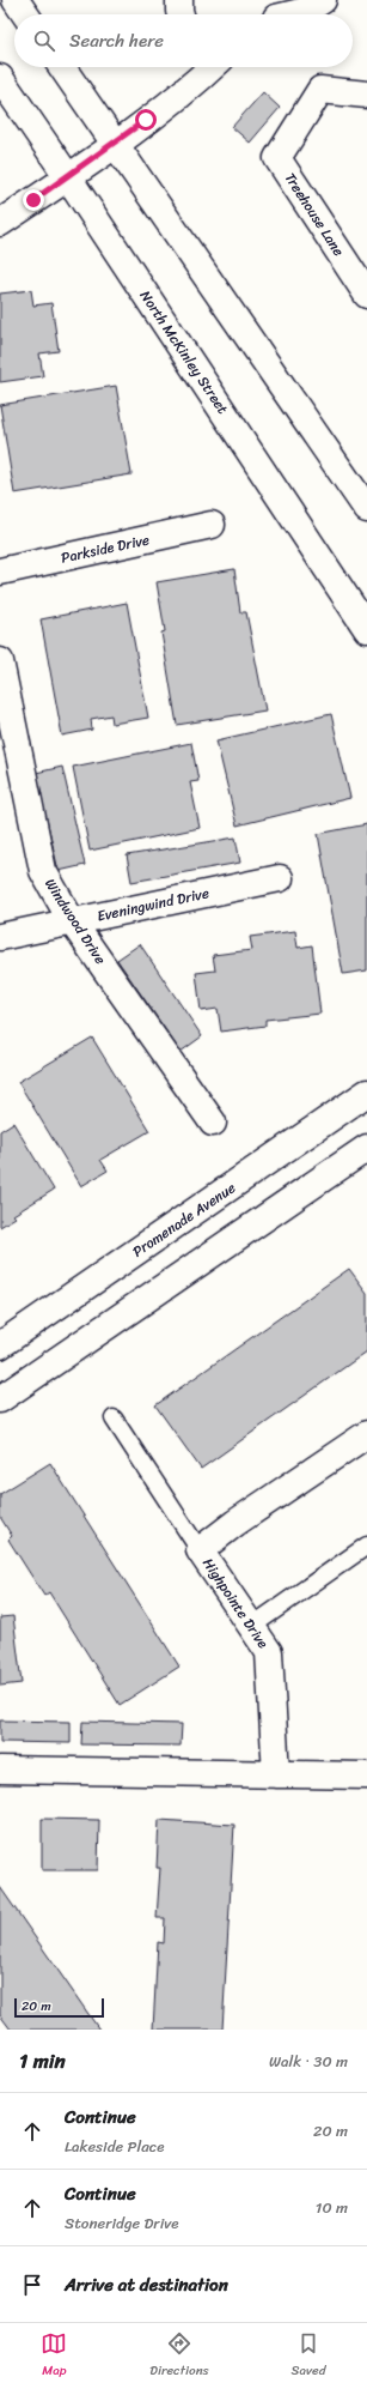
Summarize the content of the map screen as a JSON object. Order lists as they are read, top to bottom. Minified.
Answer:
{"streets":{"street":["Treehouse Lane","North McKinley Street","Parkside Drive","Eveningwind Drive","Windwood Drive","Promenade Avenue","Highpointe Drive"]},"crossings":[["Eveningwind Drive","Windwood Drive"]],"scale_bar":"20 m","page":{"search":"Search here","scale":"20 m","heading":["1 min","Walk · 30 m"],"list":[["Continue","Lakeside Place","20 m"],["Continue","Stoneridge Drive","10 m"],"Arrive at destination"],"nav":["Map","Directions","Saved"]}}
